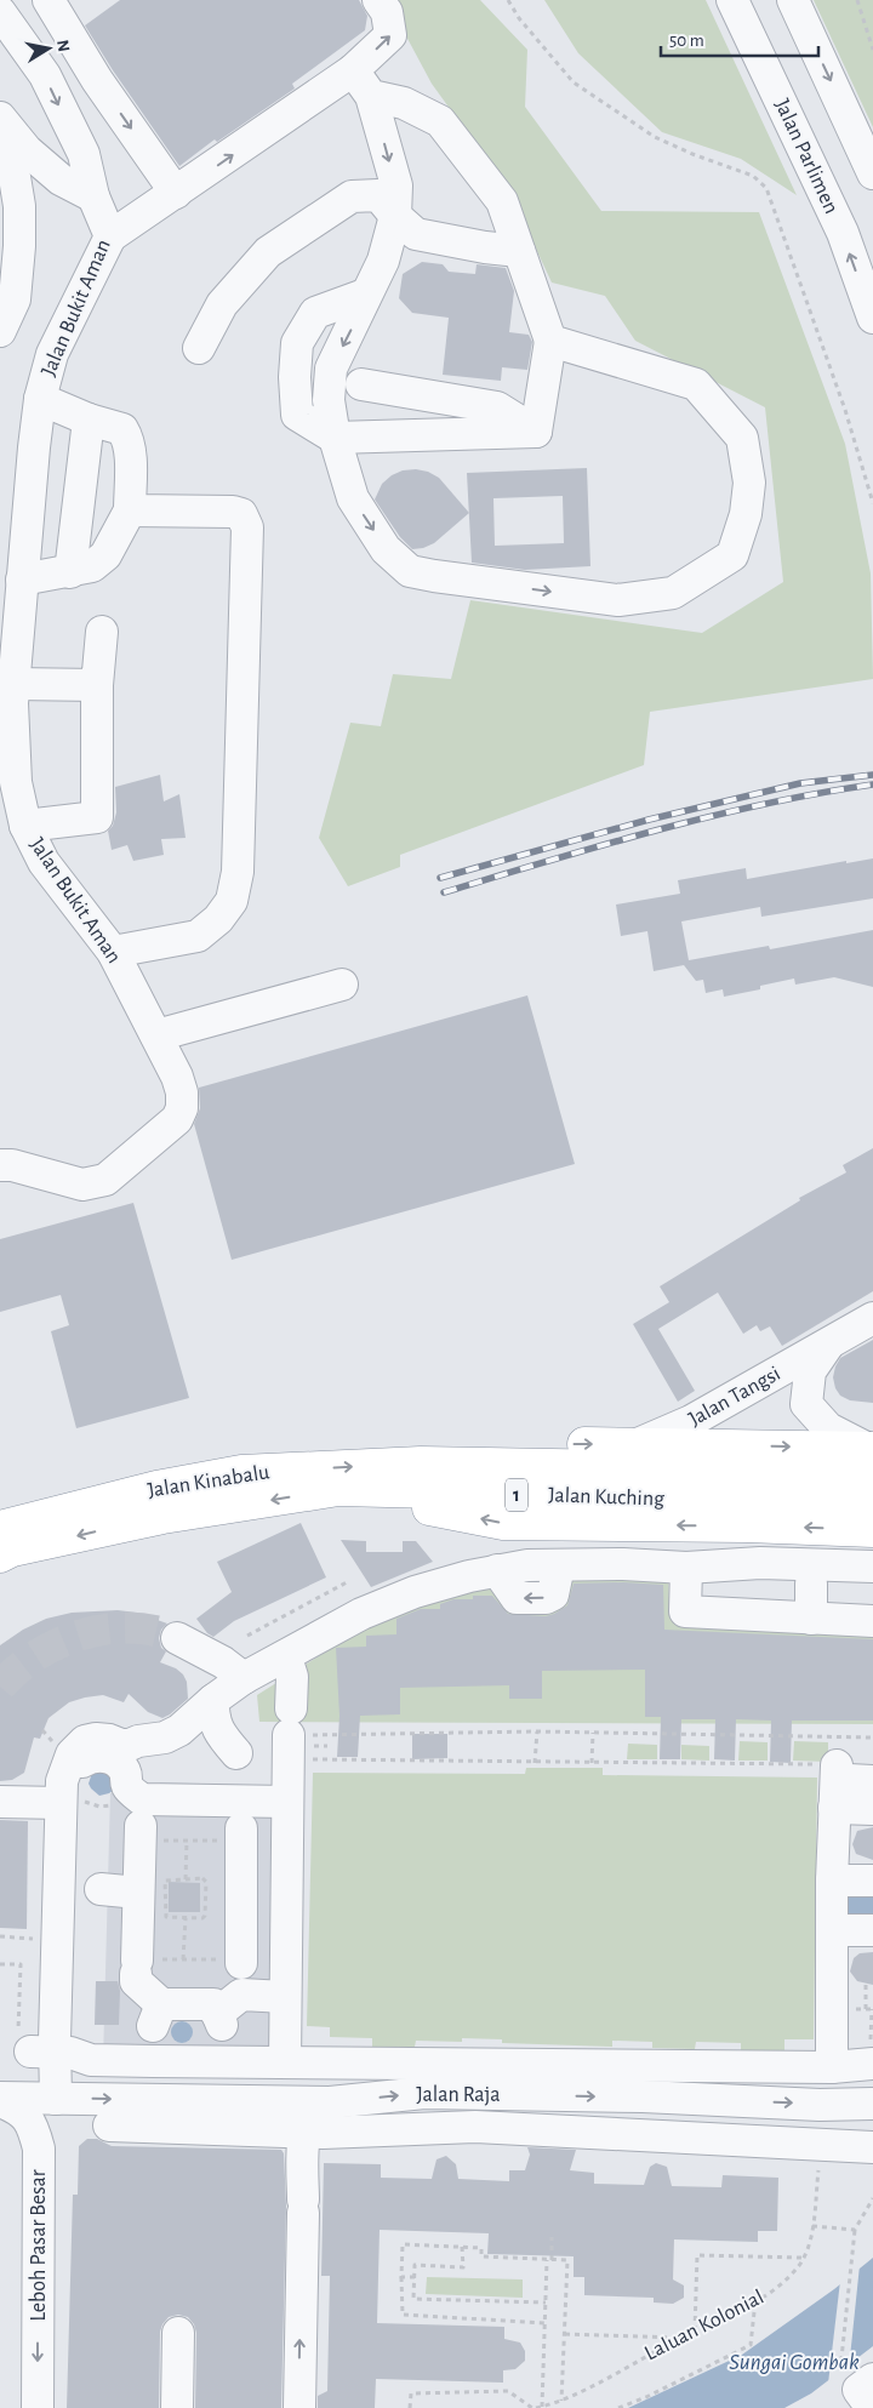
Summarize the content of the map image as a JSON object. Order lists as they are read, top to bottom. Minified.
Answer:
{"streets":{"highway":["Jalan Kinabalu","1","Jalan Kuching"],"street":["Jalan Parlimen","Jalan Bukit Aman","Jalan Tangsi","Jalan Raja","Leboh Pasar Besar"],"path":["Laluan Kolonial"]},"crossings":[["Jalan Tangsi","Jalan Kuching"],["Jalan Kinabalu","Jalan Kuching"],["Jalan Raja","Leboh Pasar Besar"]],"water":["Sungai Gombak"],"scale_bar":"50 m","north":"right"}
